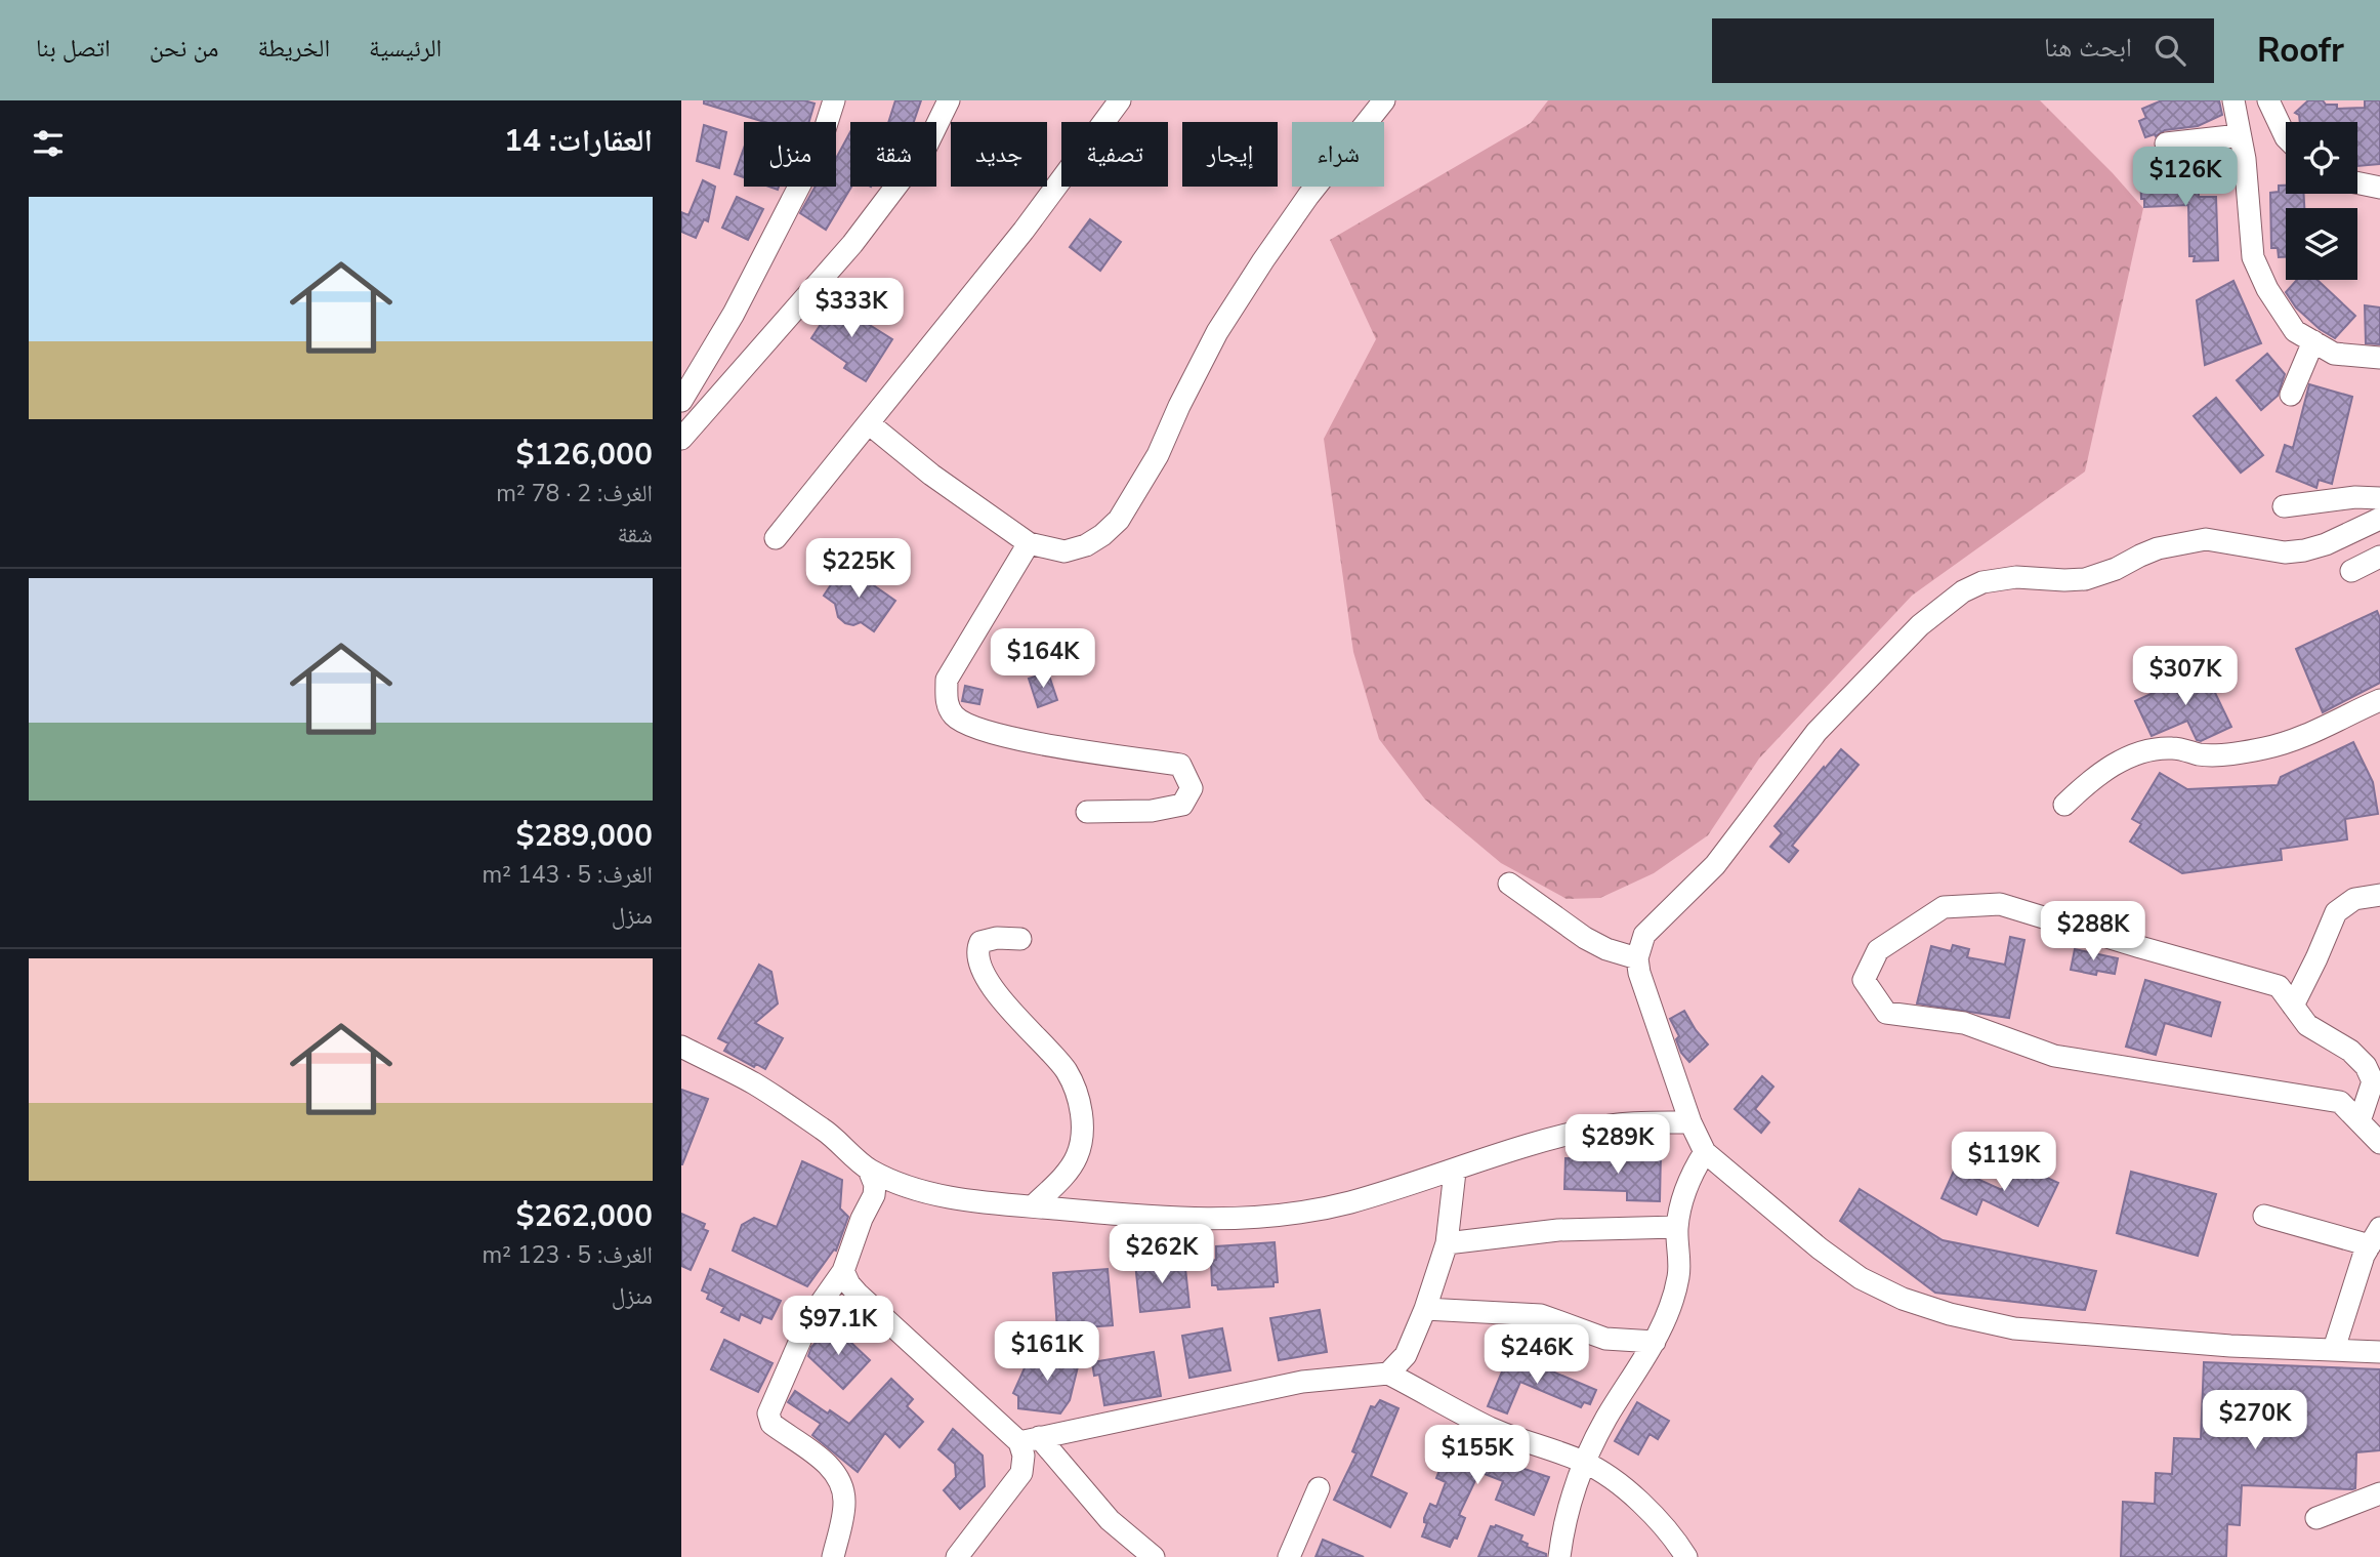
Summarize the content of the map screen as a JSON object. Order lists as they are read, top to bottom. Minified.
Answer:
{"page":{"header":"Roofr","search":"ابحث هنا","nav":["الرئيسية","الخريطة","من نحن","اتصل بنا"],"heading":"العقارات: 14","chip":["شراء","إيجار","تصفية","جديد","شقة","منزل"],"price":["$126K","$333K","$225K","$164K","$307K","$288K","$289K","$119K","$262K","$97.1K","$161K","$246K","$270K","$155K"],"list":[{"name":"$126,000","note":"الغرف: 2 · 78 m² · شقة"},{"name":"$289,000","note":"الغرف: 5 · 143 m² · منزل"},{"name":"$262,000","note":"الغرف: 5 · 123 m² · منزل"}]}}
